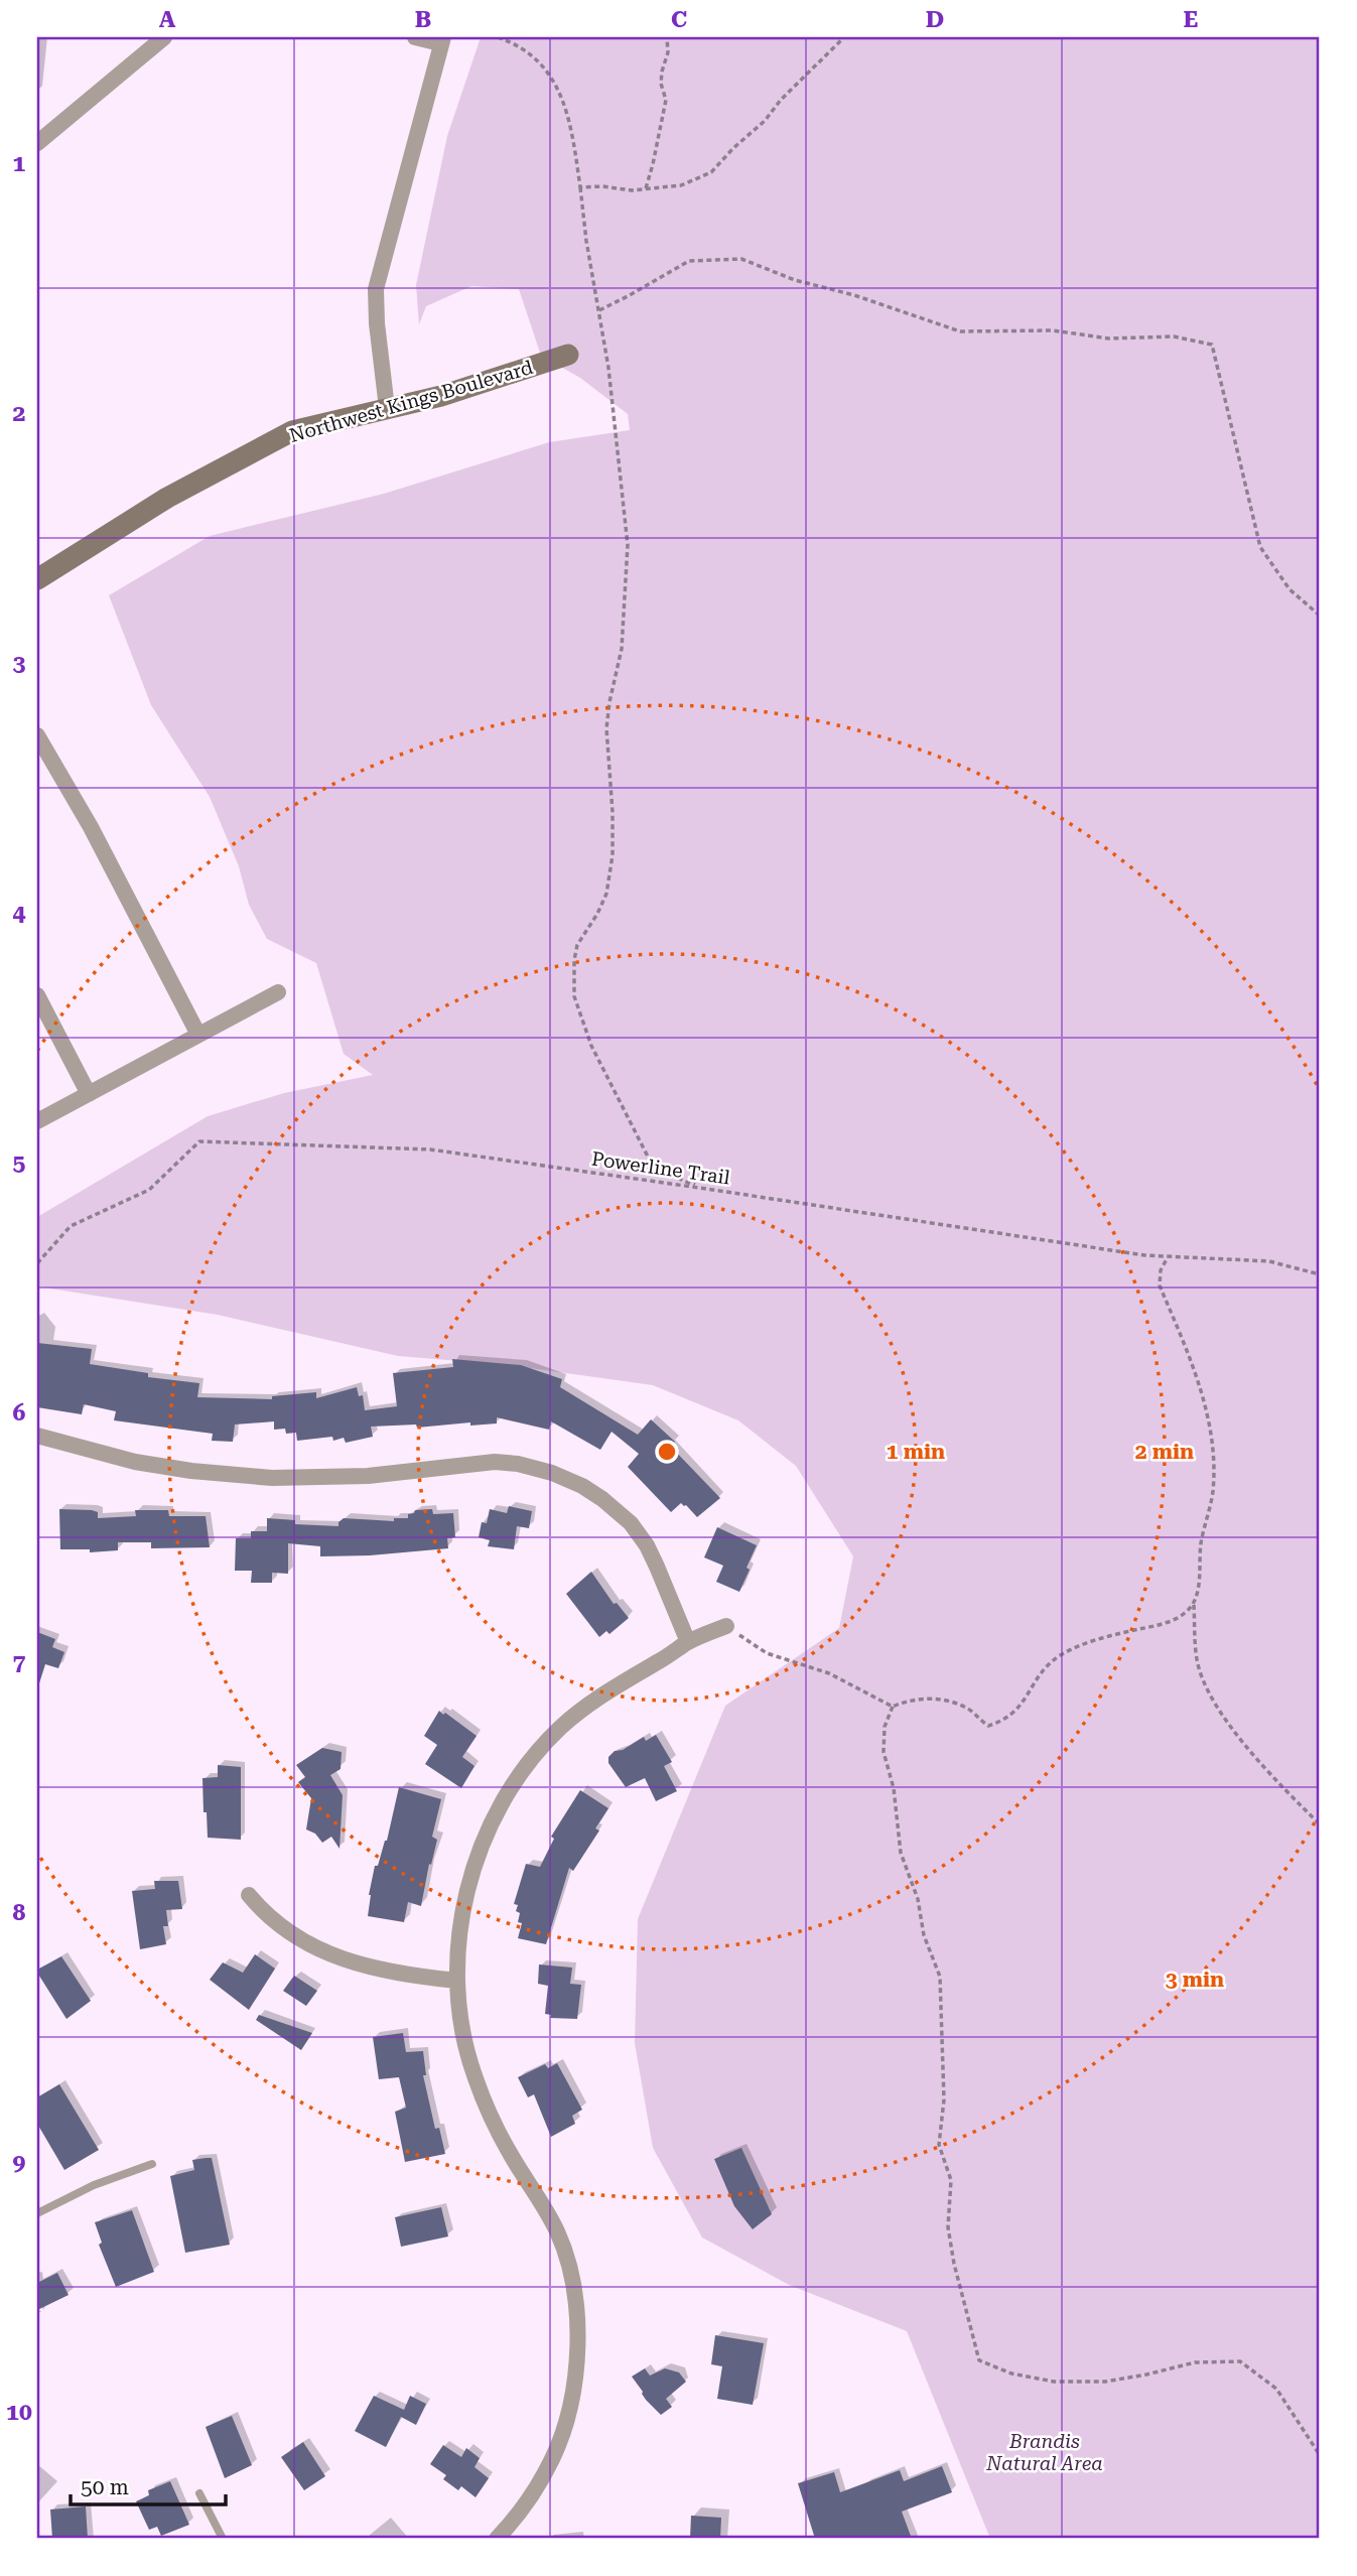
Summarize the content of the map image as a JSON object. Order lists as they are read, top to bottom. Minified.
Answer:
{"streets":{"street":["Northwest Kings Boulevard"],"path":["Powerline Trail"]},"parks":["Brandis Natural Area"],"scale_bar":"50 m","grid":{"columns":["A","B","C","D","E"],"rows":["1","2","3","4","5","6","7","8","9","10"]},"rings":["1 min","2 min","3 min"]}
